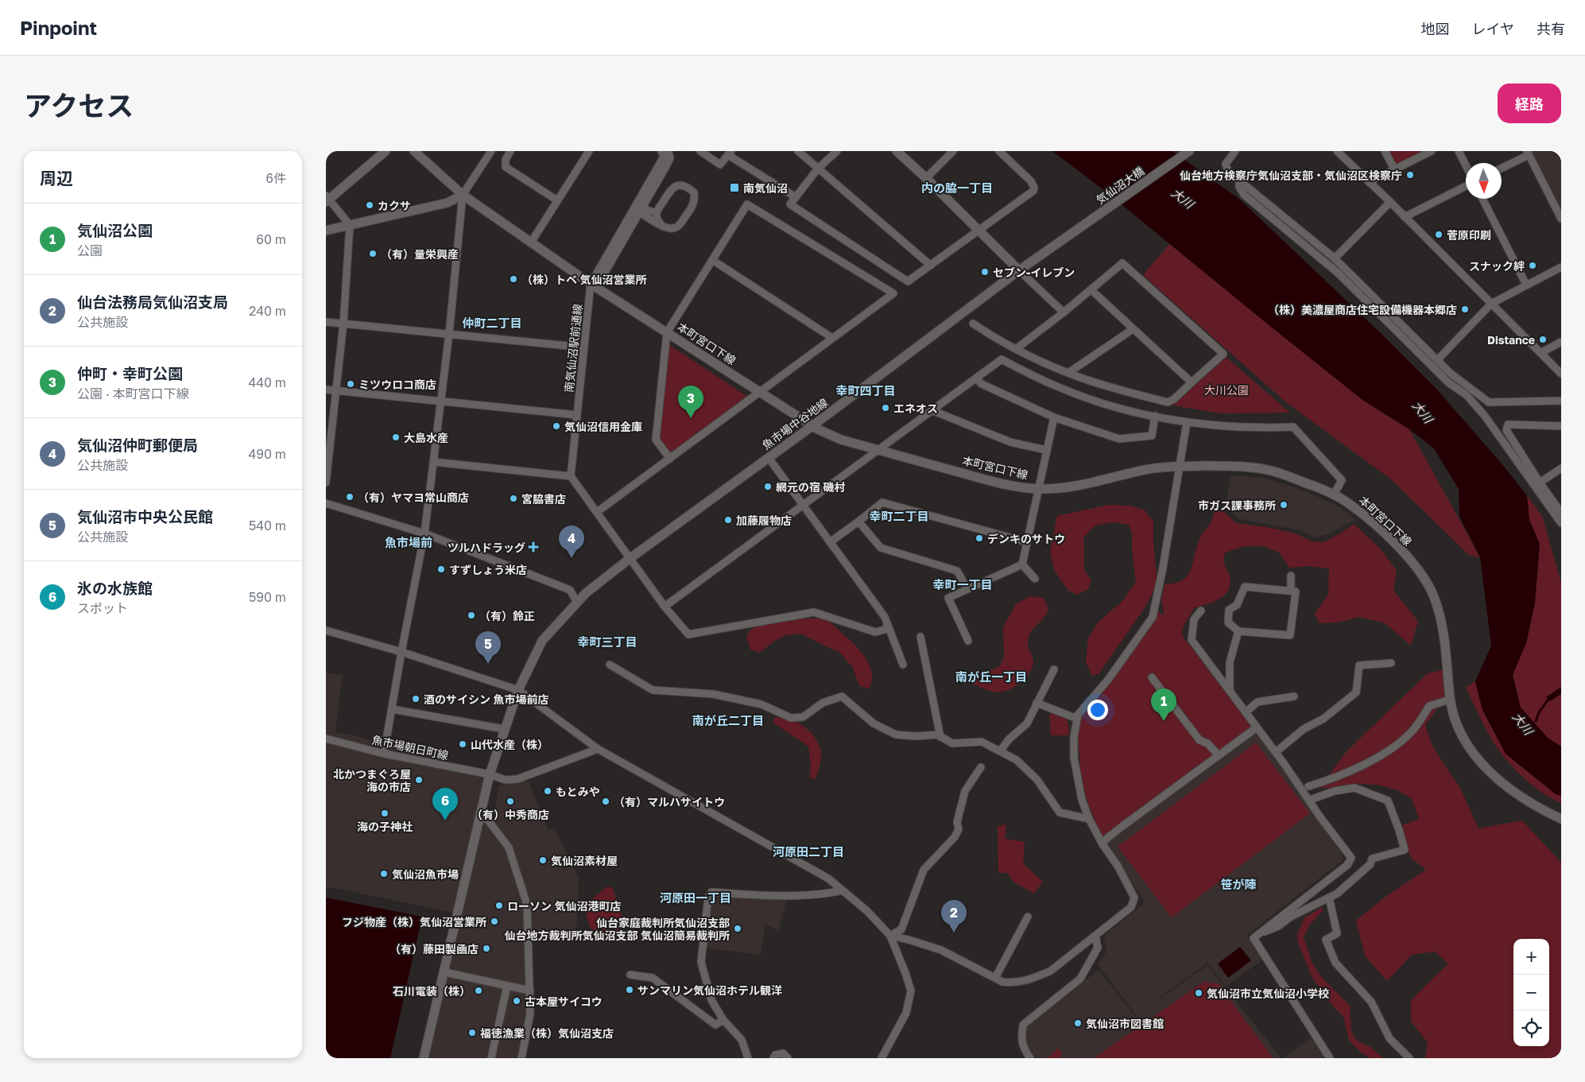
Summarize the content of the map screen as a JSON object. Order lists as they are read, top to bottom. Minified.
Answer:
{"streets":{"street":["気仙沼大橋","本町宮口下線","南気仙沼駅前通線","魚市場中谷地線","魚市場朝日町線"]},"crossings":[["気仙沼大橋","魚市場中谷地線"],["本町宮口下線","南気仙沼駅前通線"],["本町宮口下線","魚市場中谷地線"],["魚市場中谷地線","魚市場朝日町線"]],"districts":["内の脇一丁目","仲町二丁目","幸町四丁目","幸町二丁目","魚市場前","幸町一丁目","幸町三丁目","南が丘一丁目","南が丘二丁目","河原田二丁目","笹が陣","河原田一丁目"],"water":["大川"],"parks":["大川公園"],"places":{"other":["仙台地方検察庁気仙沼支部・気仙沼区検察庁","カクサ","菅原印刷","（有）量栄興産","スナック絆","セブン-イレブン","（株）トベ 気仙沼営業所","（株）美濃屋商店住宅設備機器本郷店","Distance","ミツウロコ商店","エネオス","気仙沼信用金庫","大島水産","網元の宿 磯村","（有）ヤマヨ常山商店","宮脇書店","市ガス課事務所","加藤履物店","デンキのサトウ","すずしょう米店","（有）鈴正","酒のサイシン 魚市場前店","山代水産（株）","北かつまぐろ屋 海の市店","もとみや","（有）中秀商店","（有）マルハサイトウ","海の子神社","気仙沼素材屋","気仙沼魚市場","ローソン 気仙沼港町店","フジ物産（株）気仙沼営業所","仙台家庭裁判所気仙沼支部 仙台地方裁判所気仙沼支部 気仙沼簡易裁判所","（有）藤田製凾店","サンマリン気仙沼ホテル観洋","石川電装（株）","気仙沼市立気仙沼小学校","古本屋サイコウ","気仙沼市図書館","福徳漁業（株）気仙沼支店"],"transit":["南気仙沼"],"health":["ツルハドラッグ"]},"north":"bottom","page":{"header":"Pinpoint","nav":["地図","レイヤ","共有"],"title":"アクセス","buttons":"経路","heading":["周辺","6件"],"list":[{"mark":"1","name":"気仙沼公園","note":"公園","value":"60 m"},{"mark":"2","name":"仙台法務局気仙沼支局","note":"公共施設","value":"240 m"},{"mark":"3","name":"仲町・幸町公園","note":"公園 · 本町宮口下線","value":"440 m"},{"mark":"4","name":"気仙沼仲町郵便局","note":"公共施設","value":"490 m"},{"mark":"5","name":"気仙沼市中央公民館","note":"公共施設","value":"540 m"},{"mark":"6","name":"氷の水族館","note":"スポット","value":"590 m"}],"pins":["3","4","5","1","6","2"],"map_buttons":["+","−"]}}
